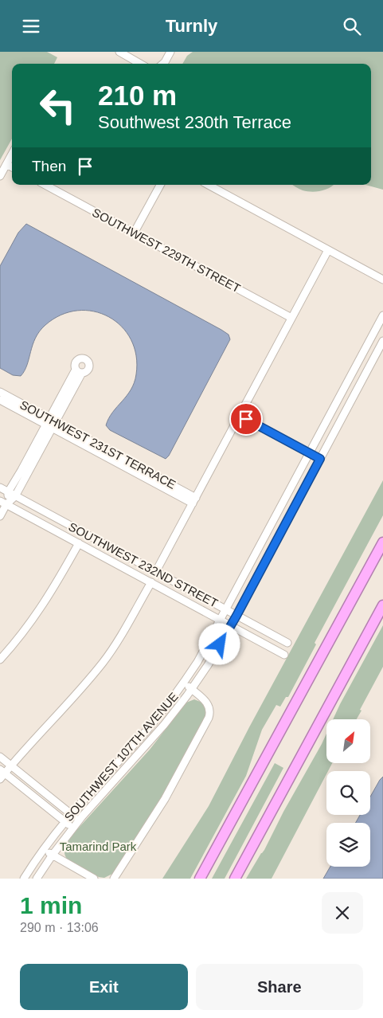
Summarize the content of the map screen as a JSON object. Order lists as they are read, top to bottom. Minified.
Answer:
{"streets":{"street":["SOUTHWEST 229TH STREET","SOUTHWEST 231ST TERRACE","SOUTHWEST 232ND STREET","SOUTHWEST 107TH AVENUE"]},"crossings":[["SOUTHWEST 232ND STREET","SOUTHWEST 107TH AVENUE"]],"parks":["Tamarind Park"],"north":"top right","page":{"header":"Turnly","turn":["210 m","Southwest 230th Terrace"],"then":"Then","heading":["1 min","290 m · 13:06"],"buttons":["Exit","Share"]}}
